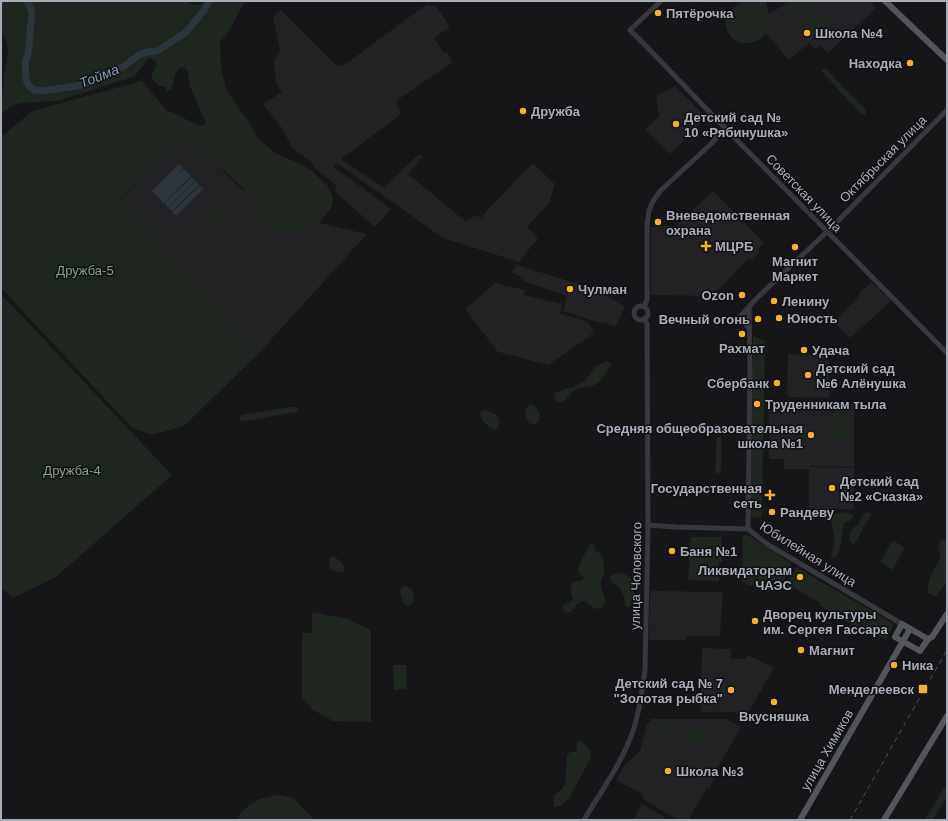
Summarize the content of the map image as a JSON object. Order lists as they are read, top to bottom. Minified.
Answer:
{"streets":{"main road":["улица Химиков"],"street":["Октябрьская улица","Советская улица","Юбилейная улица","улица Чоловского"]},"crossings":[["Октябрьская улица","Советская улица"],["Юбилейная улица","улица Чоловского"]],"water":["Тойма"],"parks":["Дружба-5","Дружба-4"],"places":{"other":["Пятёрочка","Школа №4","Находка","Дружба","Детский сад № 10 «Рябинушка»","Вневедомственная охрана","Магнит Маркет","Чулман","Ozon","Ленину","Юность","Вечный огонь","Рахмат","Удача","Детский сад №6 Алёнушка","Сбербанк","Труденникам тыла","Средняя общеобразовательная школа №1","Детский сад №2 «Сказка»","Рандеву","Баня №1","Ликвидаторам ЧАЭС","Дворец культуры им. Сергея Гассара","Магнит","Ника","Детский сад № 7 \"Золотая рыбка\"","Вкусняшка","Школа №3"],"health":["МЦРБ","Государственная сеть"],"transit":["Менделеевск"]}}
